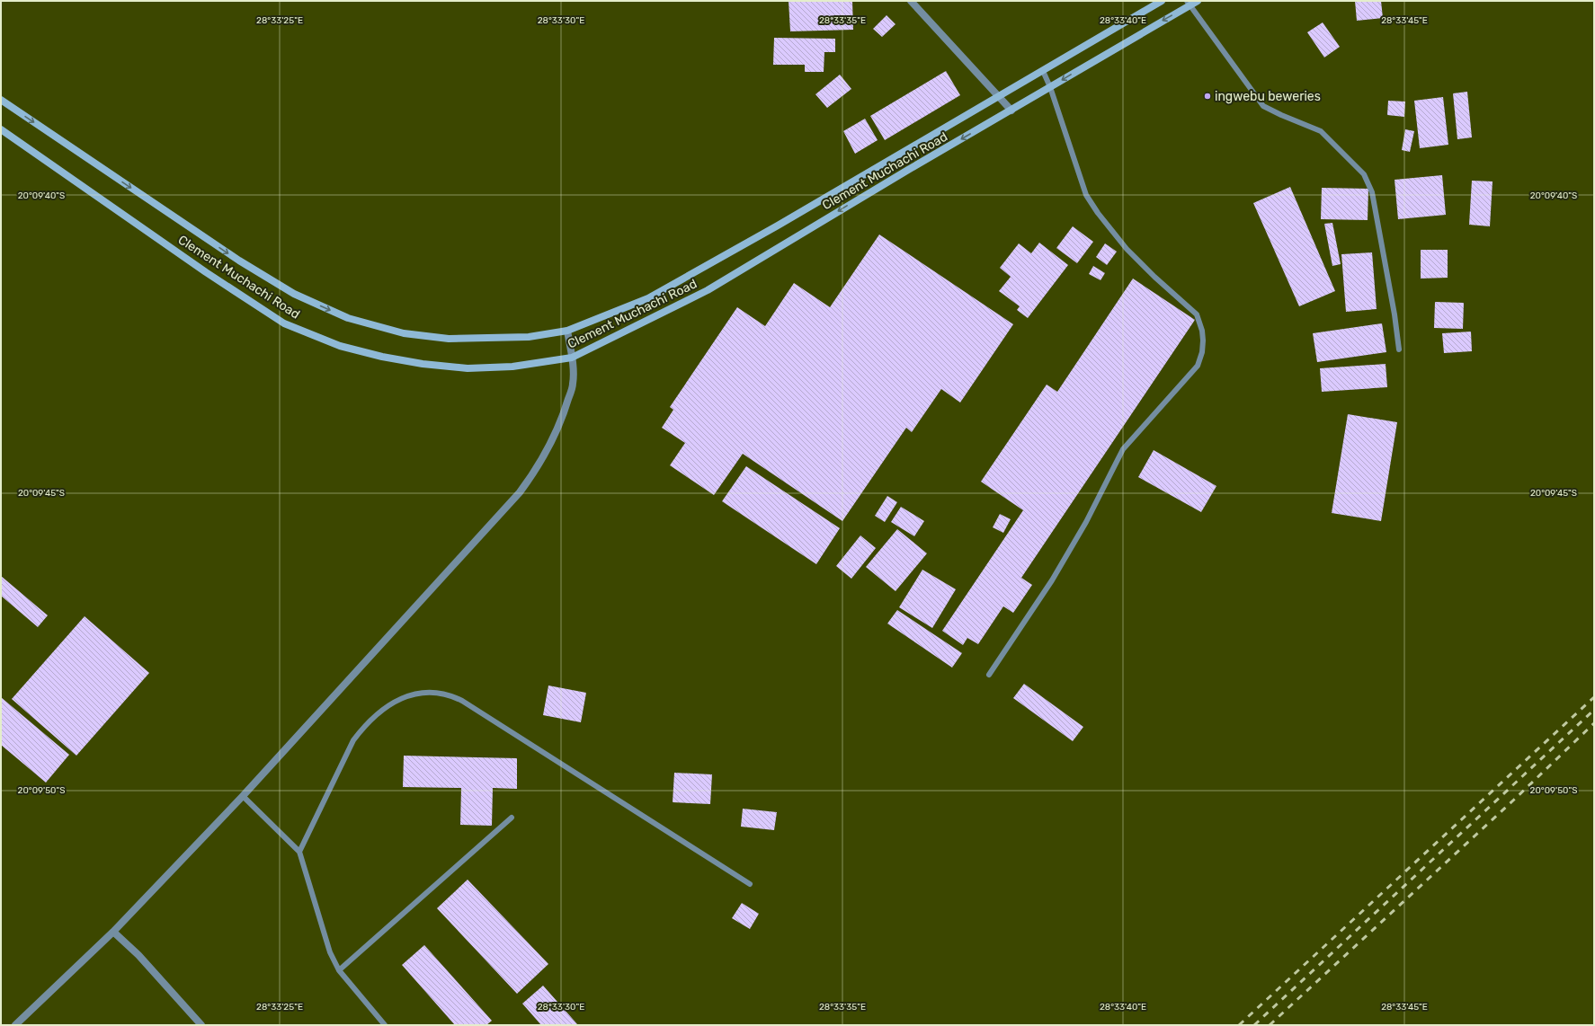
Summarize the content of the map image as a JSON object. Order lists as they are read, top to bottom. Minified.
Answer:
{"streets":{"main road":["Clement Muchachi Road"]},"places":["ingwebu beweries"],"coordinates":["28°33'25\"E","28°33'30\"E","28°33'35\"E","28°33'40\"E","28°33'45\"E","20°09'40\"S","20°09'45\"S","20°09'50\"S"]}
